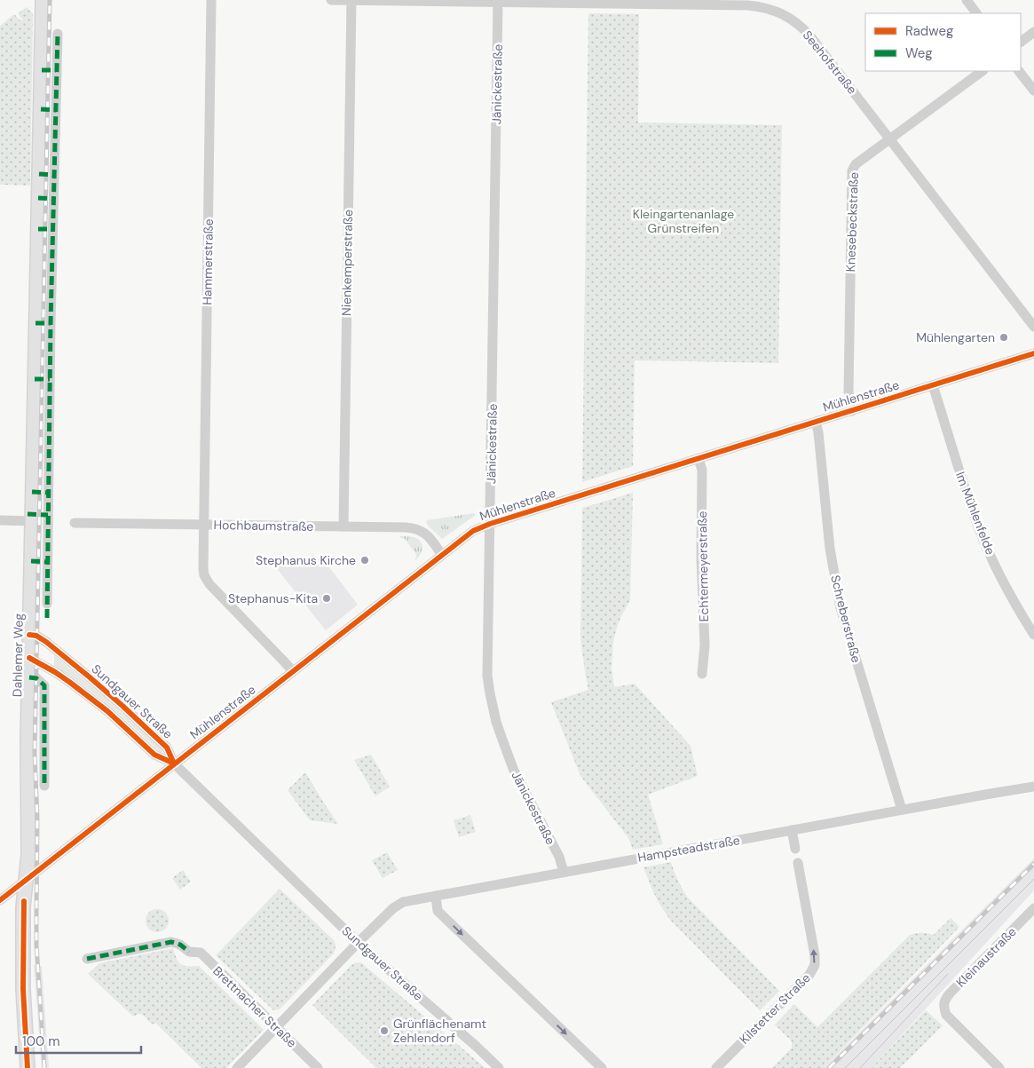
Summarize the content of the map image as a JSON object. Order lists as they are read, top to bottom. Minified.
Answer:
{"streets":{"main road":["Dahlemer Weg"],"street":["Seehofstraße","Jänickestraße","Knesebeckstraße","Hammerstraße","Nienkemperstraße","Mühlenstraße","Im Mühlenfelde","Hochbaumstraße","Echtermeyerstraße","Schreberstraße","Sundgauer Straße","Hampsteadstraße","Kleinaustraße","Brettnacher Straße","Kilstetter Straße"]},"crossings":[["Seehofstraße","Jänickestraße"],["Seehofstraße","Knesebeckstraße"],["Seehofstraße","Nienkemperstraße"],["Jänickestraße","Mühlenstraße"],["Jänickestraße","Hampsteadstraße"],["Knesebeckstraße","Mühlenstraße"],["Hammerstraße","Mühlenstraße"],["Hammerstraße","Hochbaumstraße"],["Nienkemperstraße","Hochbaumstraße"],["Mühlenstraße","Im Mühlenfelde"],["Mühlenstraße","Hochbaumstraße"],["Mühlenstraße","Echtermeyerstraße"],["Mühlenstraße","Schreberstraße"],["Mühlenstraße","Dahlemer Weg"],["Mühlenstraße","Sundgauer Straße"],["Schreberstraße","Hampsteadstraße"],["Dahlemer Weg","Sundgauer Straße"],["Sundgauer Straße","Hampsteadstraße"],["Hampsteadstraße","Brettnacher Straße"]],"one_way":["Kilstetter Straße"],"parks":["Kleingartenanlage Grünstreifen"],"places":["Mühlengarten","Stephanus Kirche","Stephanus-Kita","Grünflächenamt Zehlendorf"],"legend":["Radweg","Weg"],"scale_bar":"100 m"}
